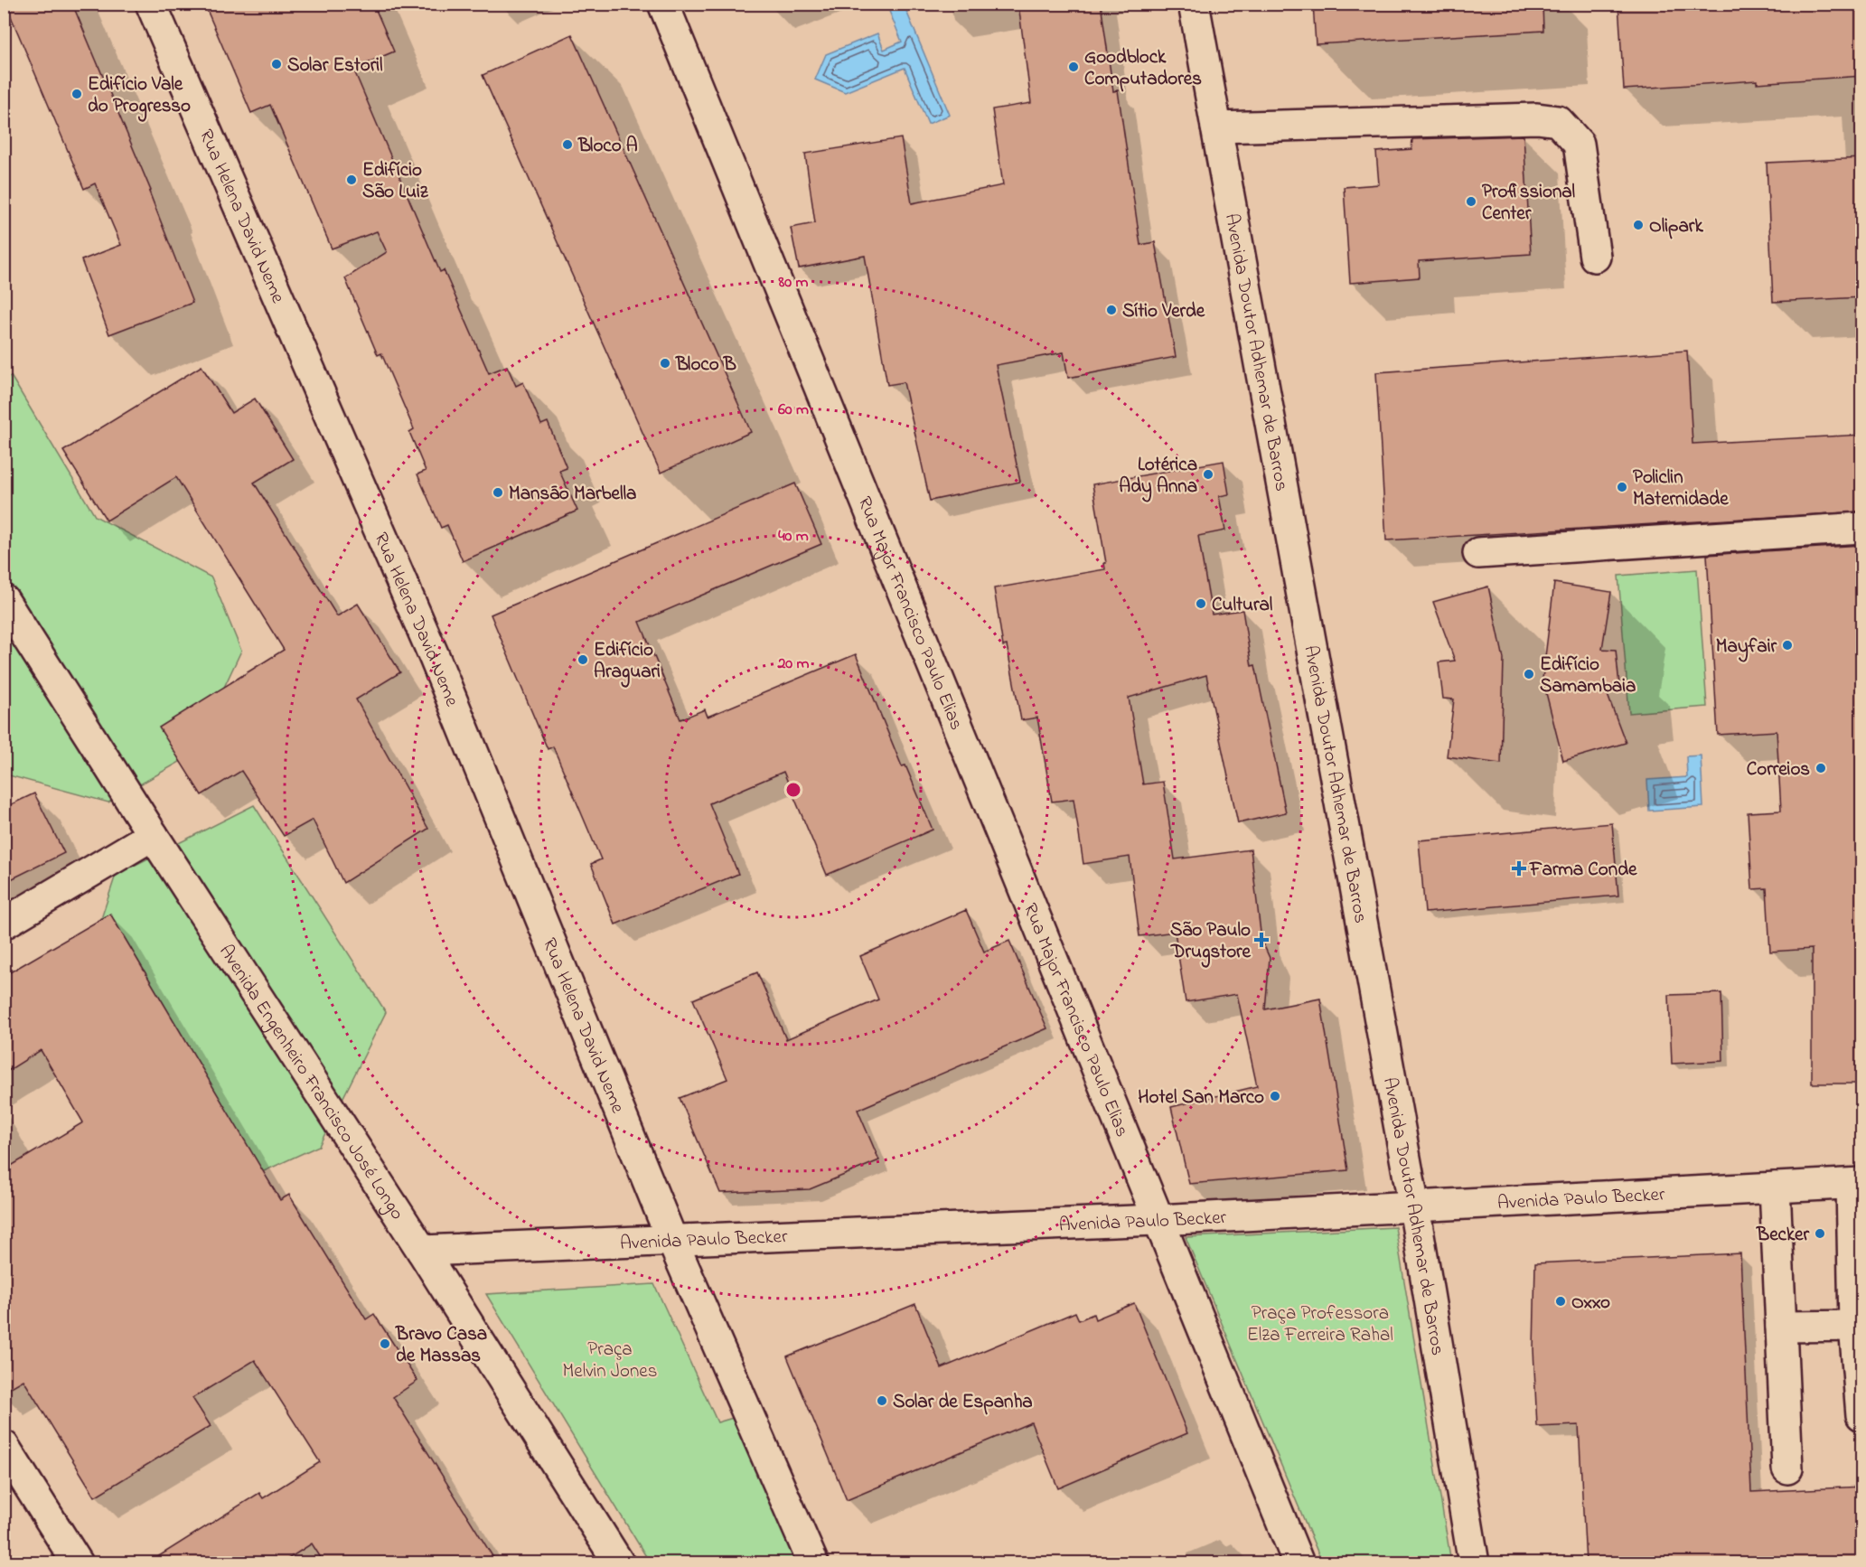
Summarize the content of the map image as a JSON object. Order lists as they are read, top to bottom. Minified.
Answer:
{"streets":{"street":["Rua Helena David Neme","Avenida Doutor Adhemar de Barros","Rua Major Francisco Paulo Elias","Avenida Engenheiro Francisco José Longo","Avenida Paulo Becker"]},"crossings":[["Rua Helena David Neme","Avenida Paulo Becker"],["Avenida Doutor Adhemar de Barros","Avenida Paulo Becker"],["Rua Major Francisco Paulo Elias","Avenida Paulo Becker"],["Avenida Engenheiro Francisco José Longo","Avenida Paulo Becker"]],"parks":["Praça Professora Elza Ferreira Rahal","Praça Melvin Jones"],"places":{"other":["Solar Estoril","Goodblock Computadores","Edifício Vale do Progresso","Bloco A","Edifício São Luiz","Profissional Center","Olipark","Sítio Verde","Bloco B","Lotérica Ady Anna","Policlin Maternidade","Mansāo Marbella","Cultural","Mayfair","Edifício Araguari","Edifício Samambaia","Correios","Hotel San Marco","Becker","Oxxo","Bravo Casa de Massas","Solar de Espanha"],"health":["Farma Conde","São Paulo Drugstore"]},"rings":["80 m","60 m","40 m","20 m"]}
